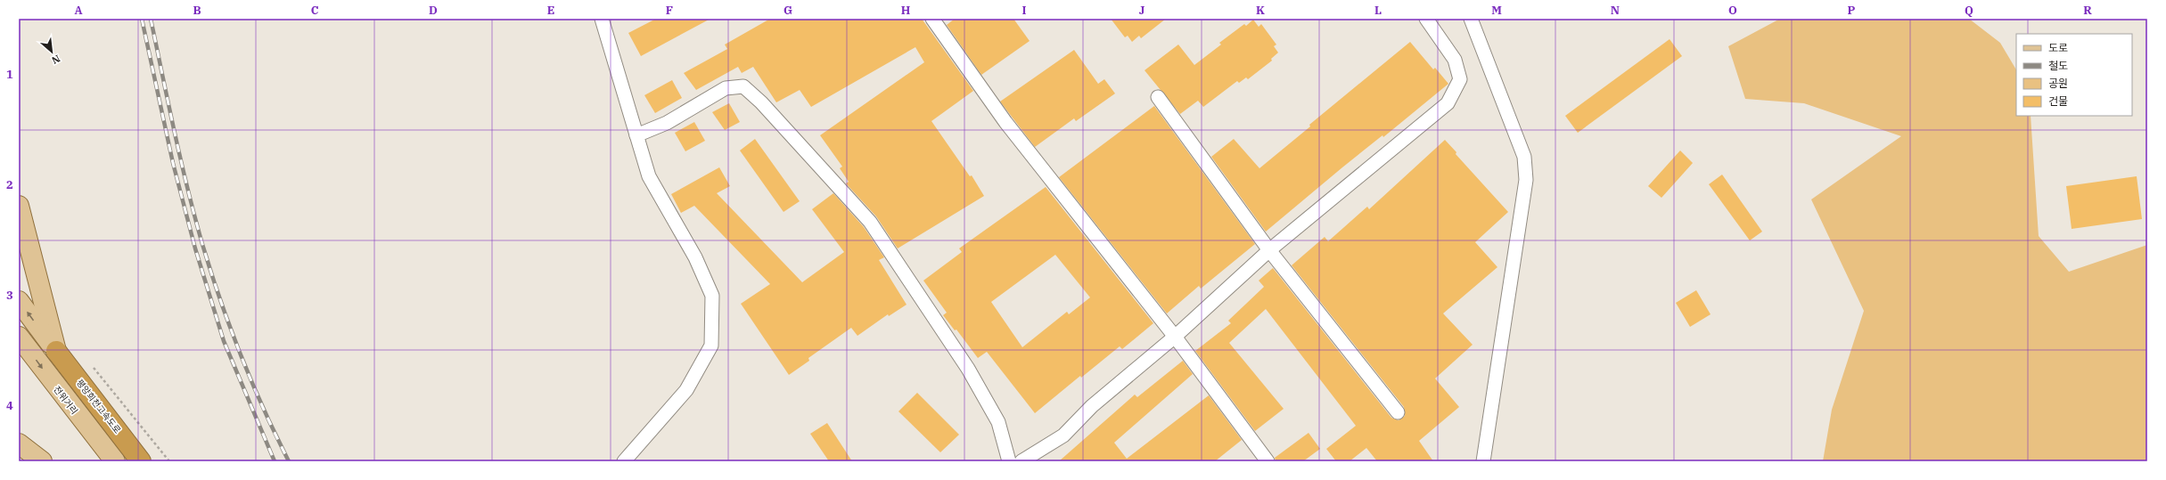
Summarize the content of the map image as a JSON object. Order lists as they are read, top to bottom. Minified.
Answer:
{"streets":{"highway":["평양희천고속도로"],"main road":["전위거리"]},"legend":["도로","철도","공원","건물"],"north":"bottom right","grid":{"columns":["A","B","C","D","E","F","G","H","I","J","K","L","M","N","O","P","Q","R"],"rows":["1","2","3","4"]}}
